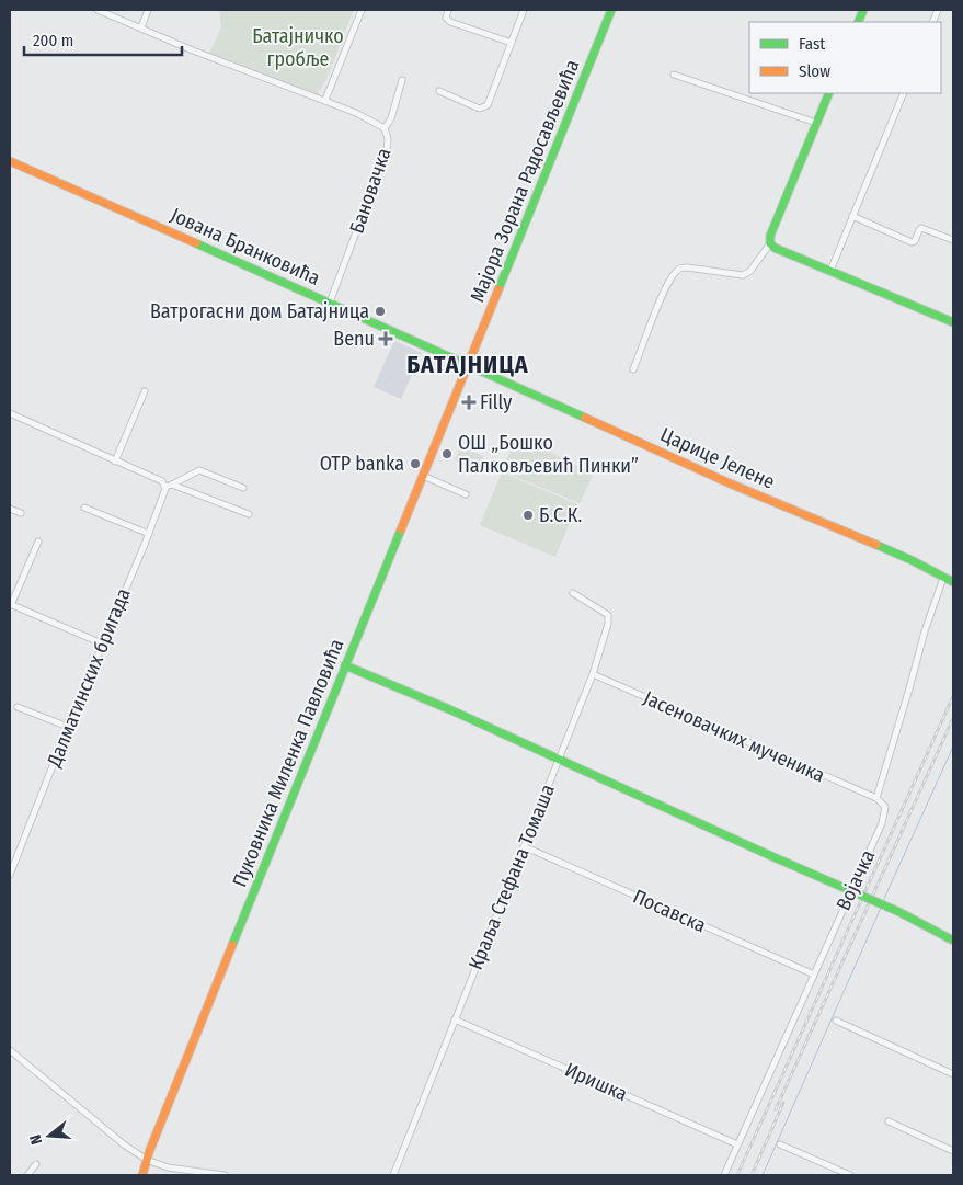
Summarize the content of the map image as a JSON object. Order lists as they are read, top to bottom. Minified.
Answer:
{"streets":{"main road":["Мајора Зорана Радосављевића","Јована Бранковића","Царице Јелене","Пуковника Миленка Павловића"],"street":["Бановачка","Далматинских бригада","Јасеновачких мученика","Краља Стефана Томаша","Војачка","Посавска","Иришка"]},"crossings":[["Мајора Зорана Радосављевића","Јована Бранковића"],["Мајора Зорана Радосављевића","Царице Јелене"],["Мајора Зорана Радосављевића","Пуковника Миленка Павловића"],["Бановачка","Јована Бранковића"],["Јована Бранковића","Царице Јелене"],["Јована Бранковића","Пуковника Миленка Павловића"],["Царице Јелене","Пуковника Миленка Павловића"],["Јасеновачких мученика","Краља Стефана Томаша"],["Јасеновачких мученика","Војачка"],["Краља Стефана Томаша","Посавска"],["Краља Стефана Томаша","Иришка"],["Војачка","Посавска"],["Војачка","Иришка"]],"districts":["БАТАЈНИЦА"],"parks":["Батајничко гробље"],"places":{"other":["Ватрогасни дом Батајница","ОШ „Бошко Палковљевић Пинки”","OTP banka","Б.С.К."],"health":["Benu","Filly"]},"legend":["Fast","Slow"],"scale_bar":"200 m","north":"left"}
